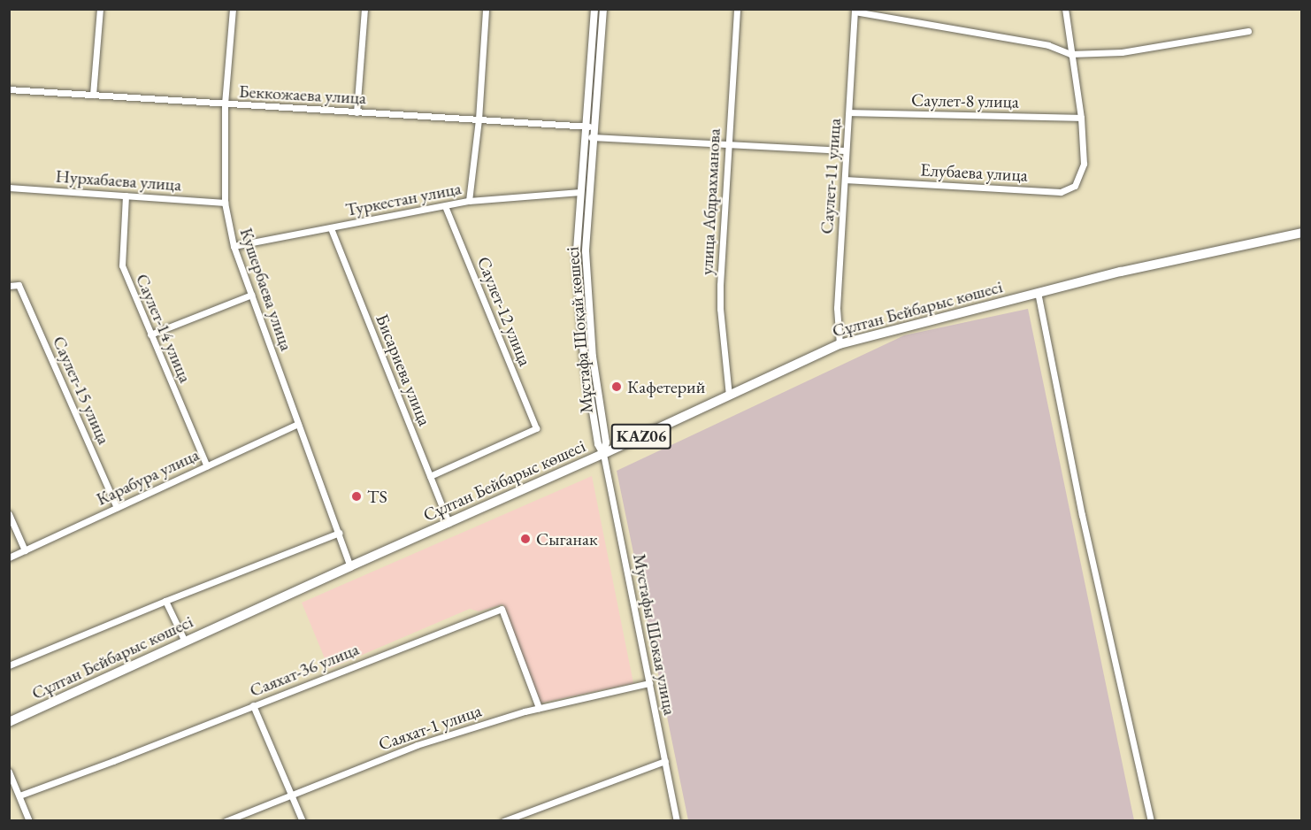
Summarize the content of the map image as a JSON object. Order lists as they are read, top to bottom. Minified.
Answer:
{"streets":{"main road":["Сұлтан Бейбарыс көшесі","KAZ06"],"street":["Беккожаева улица","Саулет-8 улица","Елубаева улица","Саулет-11 улица","Нурхабаева улица","Туркестан улица","улица Абдрахманова","Кушербаева улица","Саулет-12 улица","Саулет-14 улица","Мұстафа Шоқай көшесі","Бисариева улица","Саулет-15 улица","Карабура улица","Мустафы Шокая улица","Саяхат-36 улица","Саяхат-1 улица"]},"crossings":[["Беккожаева улица","Кушербаева улица"],["Беккожаева улица","Мұстафа Шоқай көшесі"],["Саулет-8 улица","Елубаева улица"],["Саулет-8 улица","Саулет-11 улица"],["Елубаева улица","Саулет-11 улица"],["Саулет-11 улица","Сұлтан Бейбарыс көшесі"],["Нурхабаева улица","Кушербаева улица"],["Нурхабаева улица","Саулет-14 улица"],["Туркестан улица","Кушербаева улица"],["Туркестан улица","Саулет-12 улица"],["Туркестан улица","Мұстафа Шоқай көшесі"],["Туркестан улица","Бисариева улица"],["улица Абдрахманова","Сұлтан Бейбарыс көшесі"],["Кушербаева улица","Сұлтан Бейбарыс көшесі"],["Кушербаева улица","Карабура улица"],["Сұлтан Бейбарыс көшесі","Мұстафа Шоқай көшесі"],["Сұлтан Бейбарыс көшесі","Бисариева улица"],["Сұлтан Бейбарыс көшесі","Мустафы Шокая улица"],["Саулет-12 улица","Бисариева улица"],["Саулет-14 улица","Карабура улица"],["Мұстафа Шоқай көшесі","Мустафы Шокая улица"],["Саулет-15 улица","Карабура улица"],["Мустафы Шокая улица","Саяхат-1 улица"],["Саяхат-36 улица","Саяхат-1 улица"]],"places":["Кафетерий","TS","Сыганак"]}
